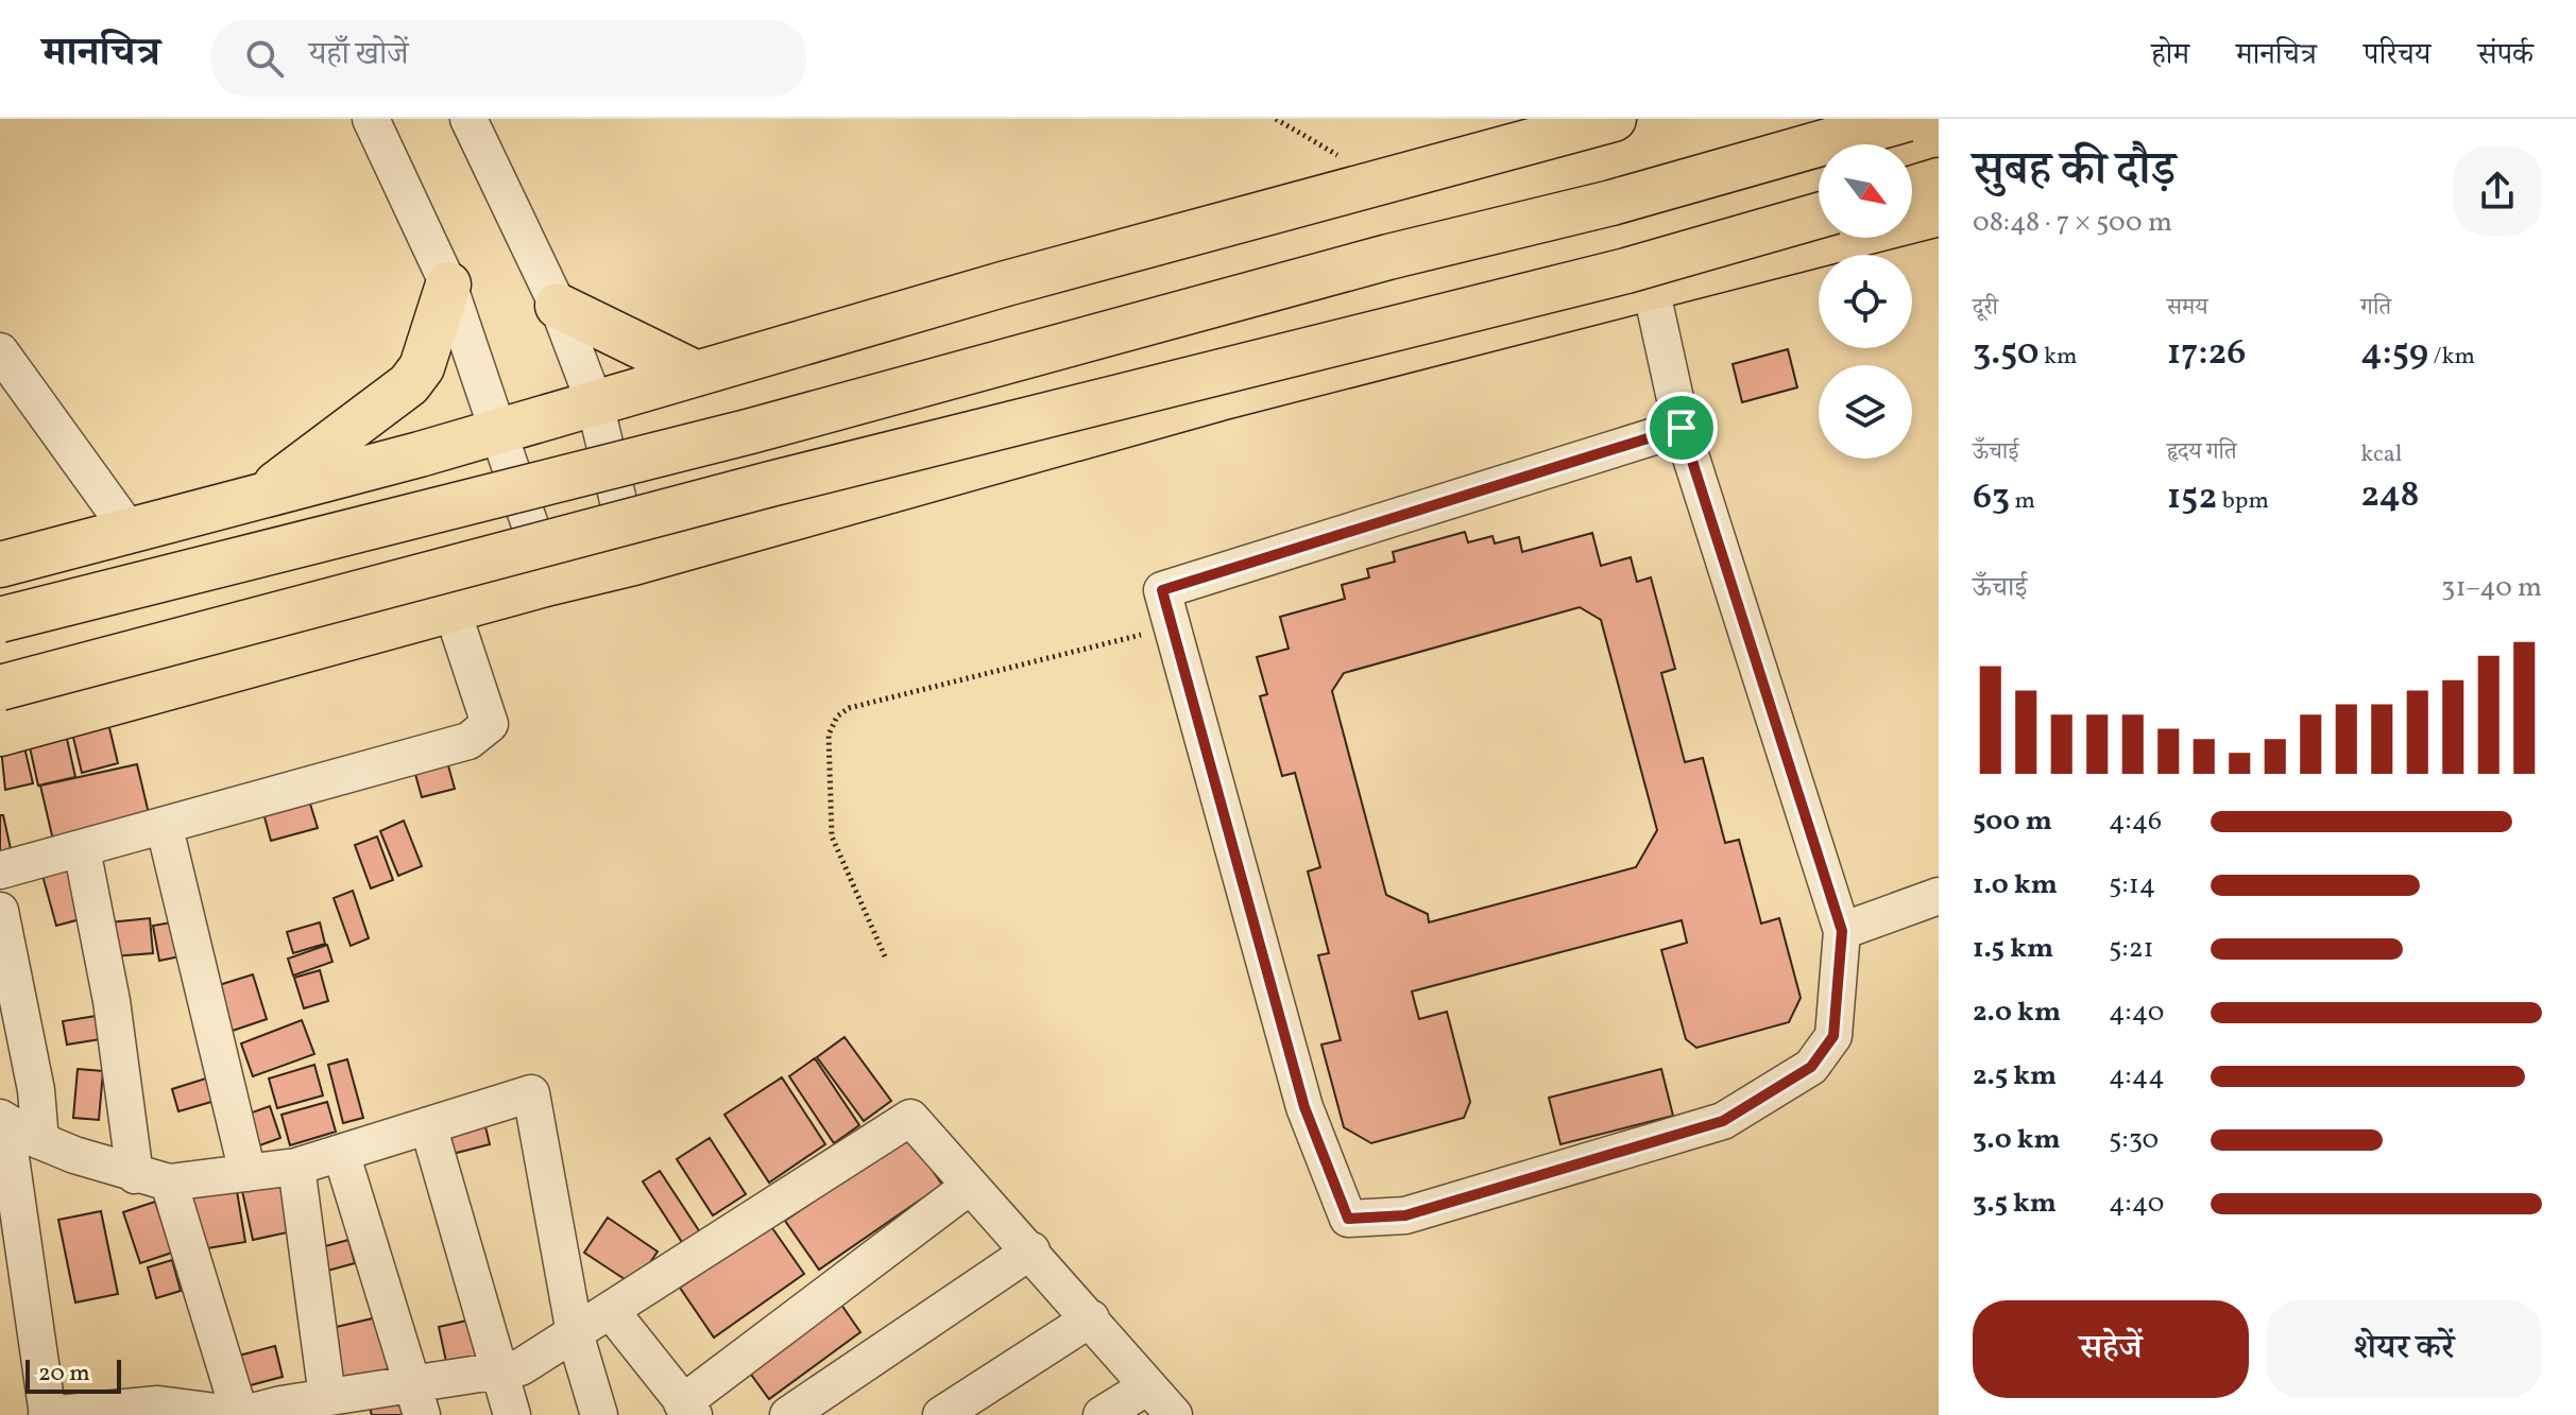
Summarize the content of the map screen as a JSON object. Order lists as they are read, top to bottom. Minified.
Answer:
{"scale_bar":"20 m","north":"bottom right","page":{"header":"मानचित्र","search":"यहाँ खोजें","nav":["होम","मानचित्र","परिचय","संपर्क"],"heading":["सुबह की दौड़","08:48 · 7 × 500 m"],"stats":[["दूरी","3.50 km"],["समय","17:26"],["गति","4:59 /km"],["ऊँचाई","63 m"],["हृदय गति","152 bpm"],["kcal","248"]],"chart":["ऊँचाई","31–40 m"],"list":[{"name":"500 m","note":"4:46"},{"name":"1.0 km","note":"5:14"},{"name":"1.5 km","note":"5:21"},{"name":"2.0 km","note":"4:40"},{"name":"2.5 km","note":"4:44"},{"name":"3.0 km","note":"5:30"},{"name":"3.5 km","note":"4:40"}],"buttons":["सहेजें","शेयर करें"],"scale":"20 m"}}
